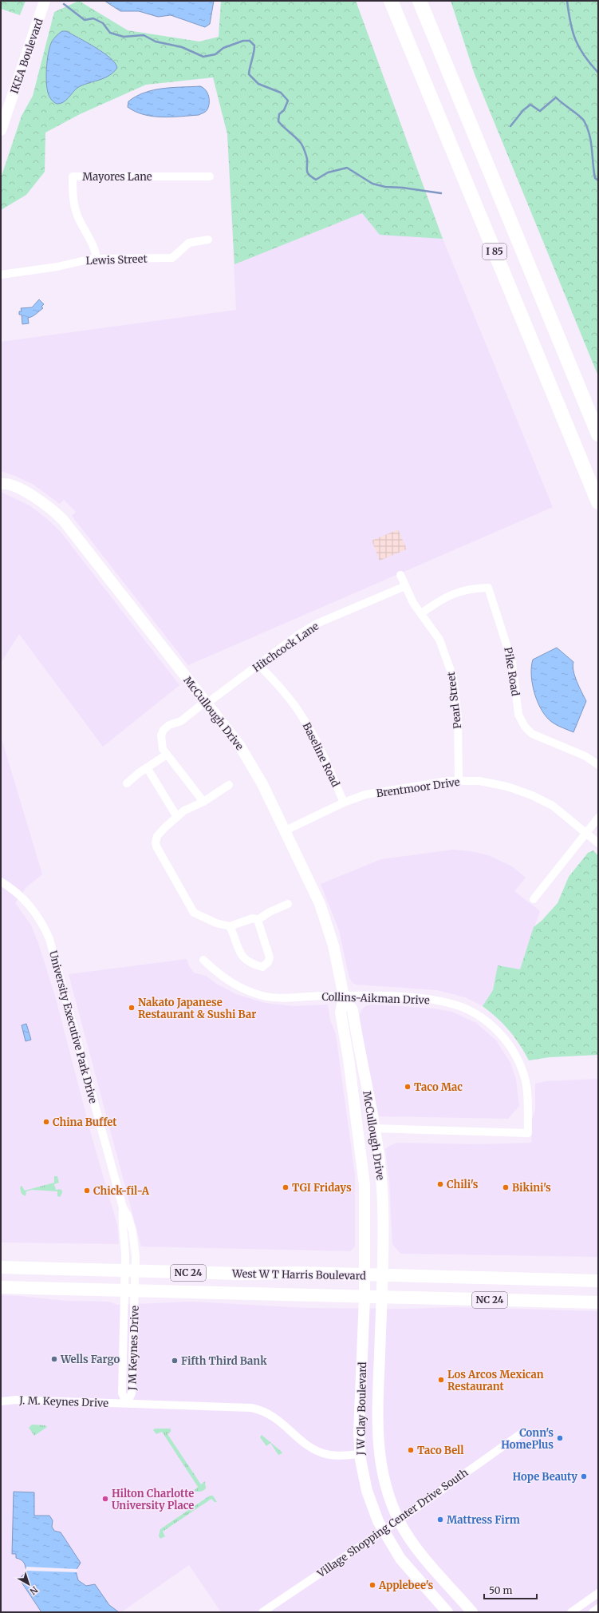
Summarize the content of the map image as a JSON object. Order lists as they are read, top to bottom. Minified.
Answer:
{"streets":{"highway":["I 85"],"main road":["NC 24","West W T Harris Boulevard"],"street":["IKEA Boulevard","Mayores Lane","Lewis Street","Hitchcock Lane","Pike Road","Pearl Street","McCullough Drive","Baseline Road","Brentmoor Drive","Collins-Aikman Drive","University Executive Park Drive","J M Keynes Drive","J. M. Keynes Drive","J W Clay Boulevard","Village Shopping Center Drive South"]},"crossings":[["Mayores Lane","Lewis Street"],["Hitchcock Lane","Pearl Street"],["Hitchcock Lane","McCullough Drive"],["Hitchcock Lane","Baseline Road"],["Pike Road","Pearl Street"],["Pearl Street","Brentmoor Drive"],["McCullough Drive","Brentmoor Drive"],["McCullough Drive","Collins-Aikman Drive"],["McCullough Drive","West W T Harris Boulevard"],["McCullough Drive","J W Clay Boulevard"],["Baseline Road","Brentmoor Drive"],["University Executive Park Drive","West W T Harris Boulevard"],["University Executive Park Drive","J M Keynes Drive"],["West W T Harris Boulevard","J M Keynes Drive"],["West W T Harris Boulevard","J W Clay Boulevard"],["J M Keynes Drive","J. M. Keynes Drive"],["J. M. Keynes Drive","J W Clay Boulevard"],["J W Clay Boulevard","Village Shopping Center Drive South"]],"places":["Nakato Japanese Restaurant & Sushi Bar","Taco Mac","China Buffet","Chili's","TGI Fridays","Bikini's","Chick-fil-A","Wells Fargo","Fifth Third Bank","Los Arcos Mexican Restaurant","Conn's HomePlus","Taco Bell","Hope Beauty","Hilton Charlotte University Place","Mattress Firm","Applebee's"],"scale_bar":"50 m","north":"bottom right"}
